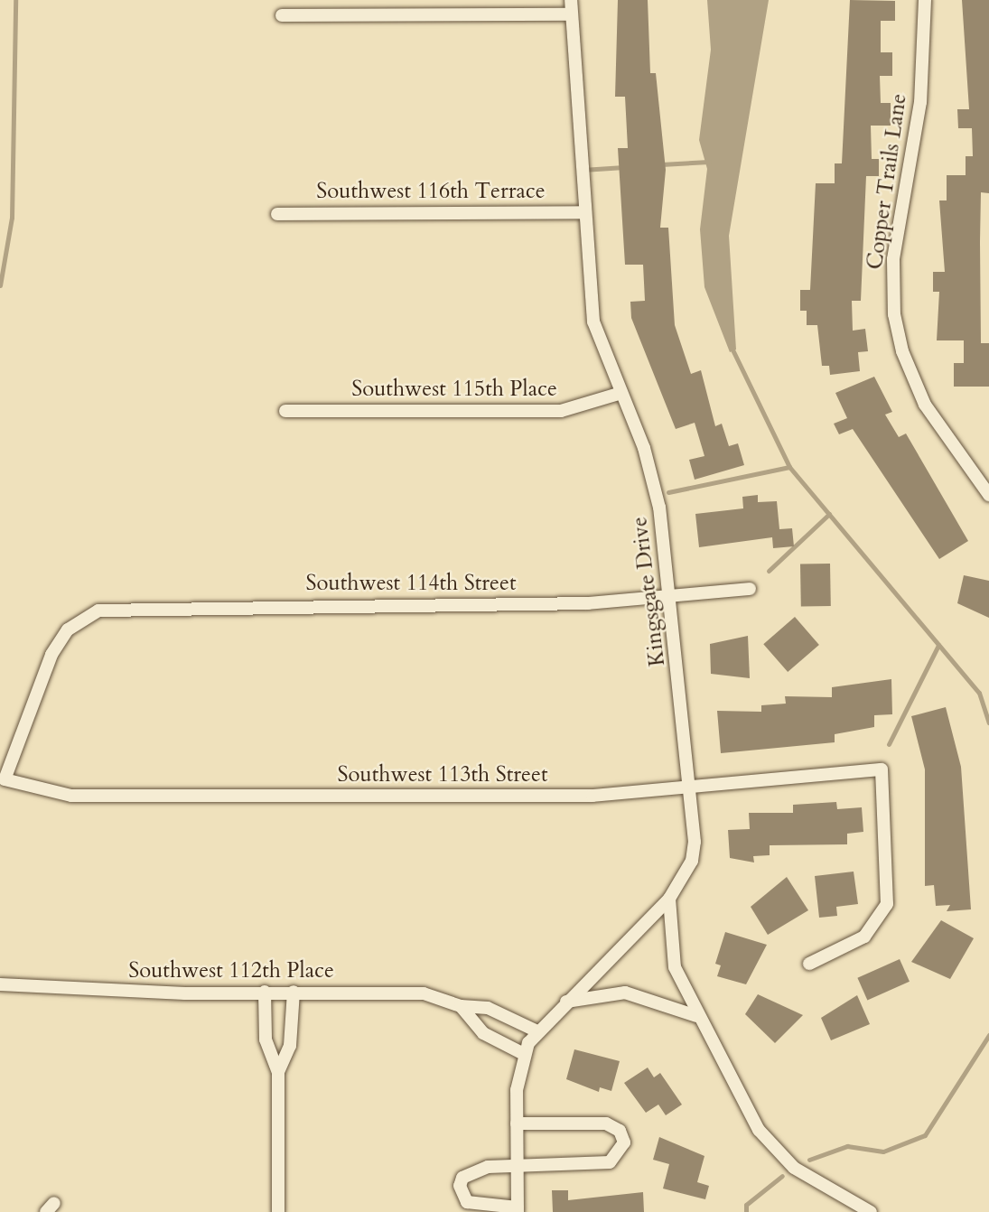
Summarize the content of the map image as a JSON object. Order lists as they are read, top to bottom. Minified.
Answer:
{"streets":{"street":["Copper Trails Lane","Southwest 116th Terrace","Southwest 115th Place","Southwest 114th Street","Kingsgate Drive","Southwest 113th Street","Southwest 112th Place"]},"crossings":[["Southwest 116th Terrace","Kingsgate Drive"],["Southwest 115th Place","Kingsgate Drive"],["Southwest 114th Street","Kingsgate Drive"],["Southwest 114th Street","Southwest 113th Street"],["Kingsgate Drive","Southwest 113th Street"],["Kingsgate Drive","Southwest 112th Place"]]}
